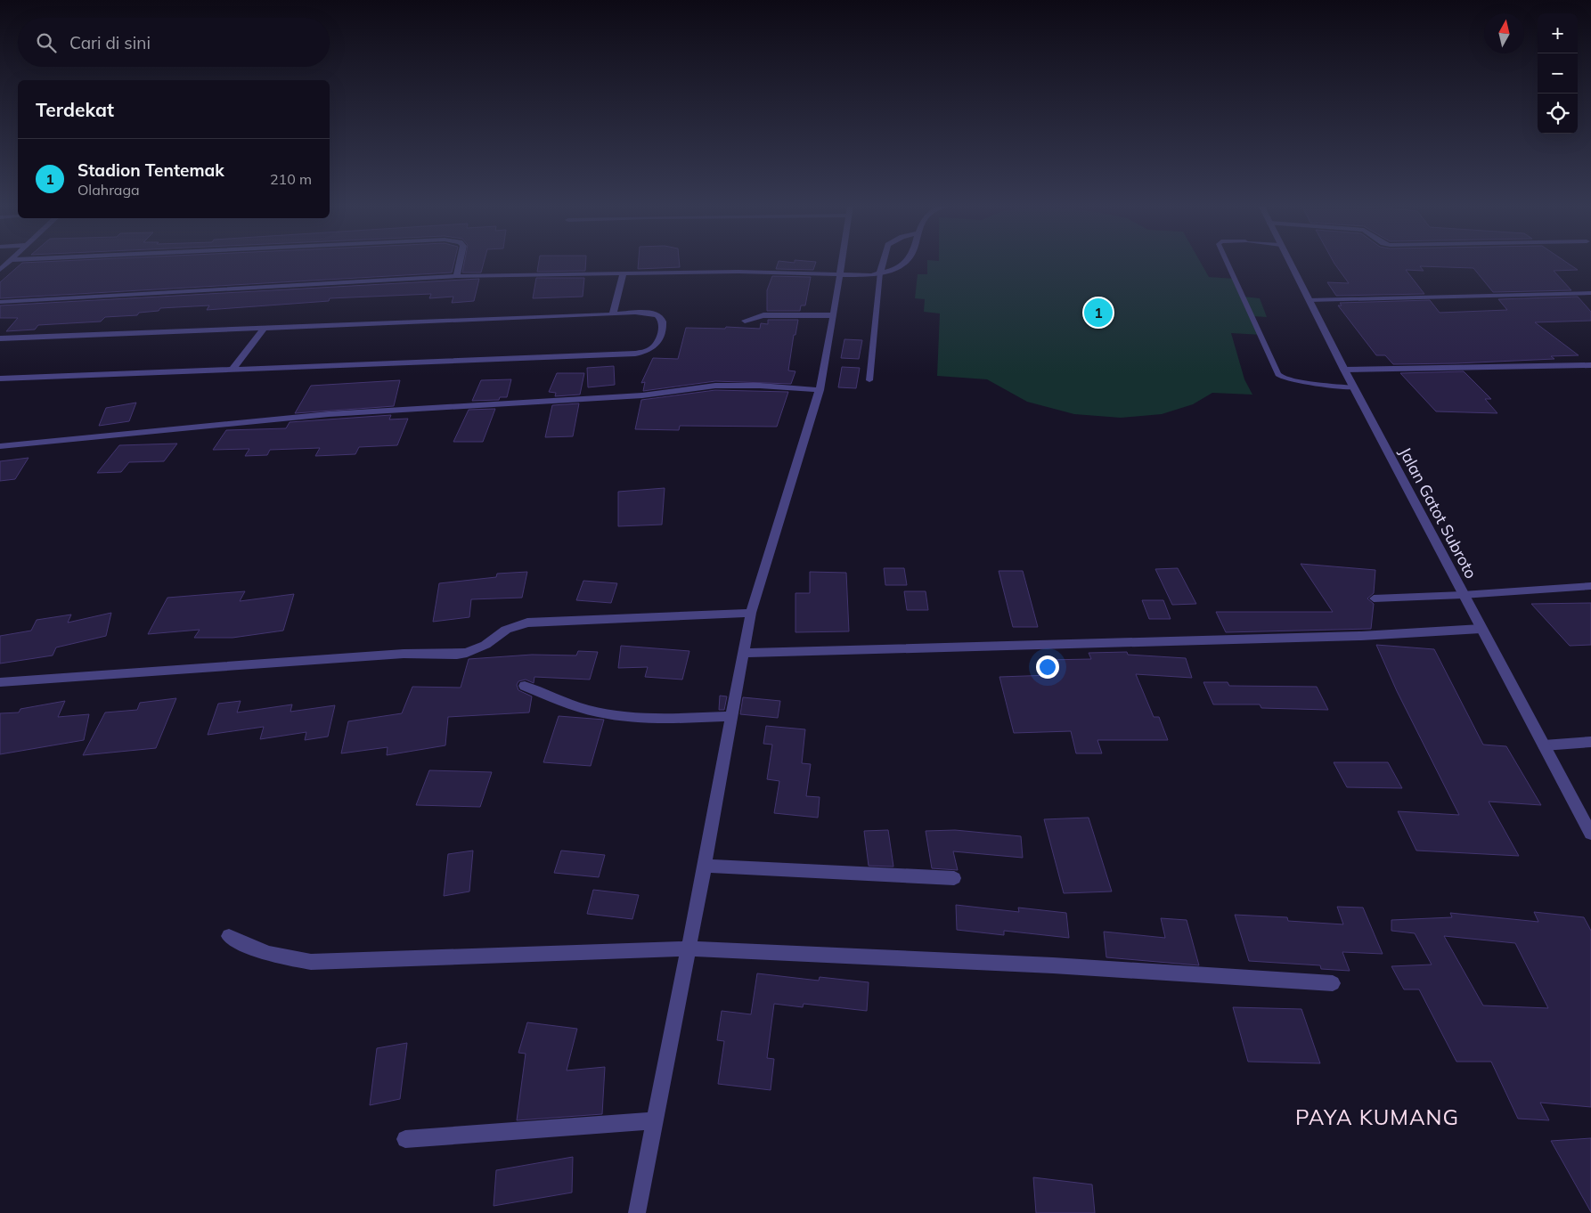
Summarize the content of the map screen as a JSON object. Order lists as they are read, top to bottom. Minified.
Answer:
{"streets":{"street":["Jalan Gatot Subroto"]},"districts":["PAYA KUMANG"],"north":"top","page":{"map_buttons":["+","−"],"search":"Cari di sini","heading":"Terdekat","list":[{"mark":"1","name":"Stadion Tentemak","note":"Olahraga","value":"210 m"}],"pins":"1"}}
